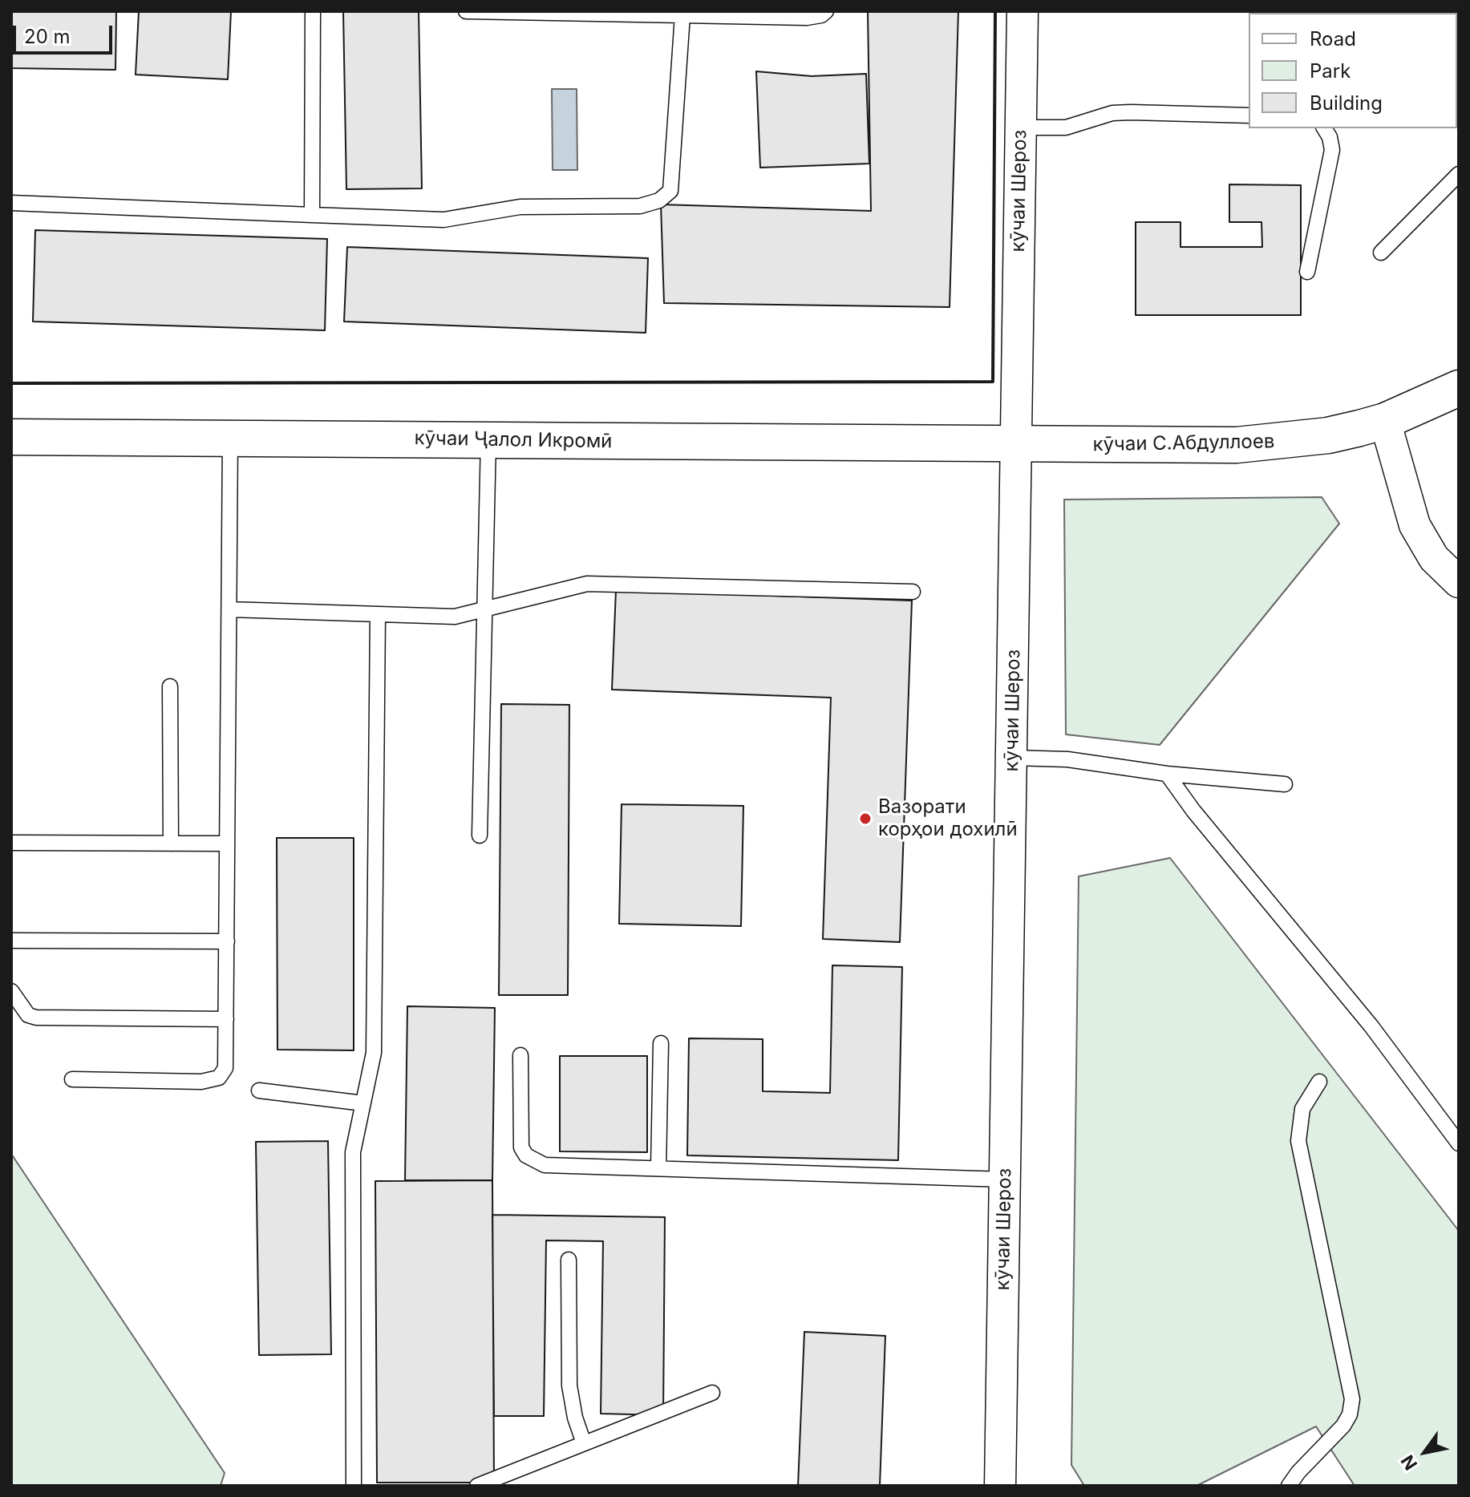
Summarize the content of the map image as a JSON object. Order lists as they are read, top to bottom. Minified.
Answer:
{"streets":{"street":["кӯчаи Шероз","кӯчаи Ҷалол Икромӣ","кӯчаи С.Абдуллоев"]},"crossings":[["кӯчаи Шероз","кӯчаи Ҷалол Икромӣ"],["кӯчаи Шероз","кӯчаи С.Абдуллоев"],["кӯчаи Ҷалол Икромӣ","кӯчаи С.Абдуллоев"]],"places":["Вазорати корҳои дохилӣ"],"legend":["Road","Park","Building"],"scale_bar":"20 m","north":"bottom left"}
